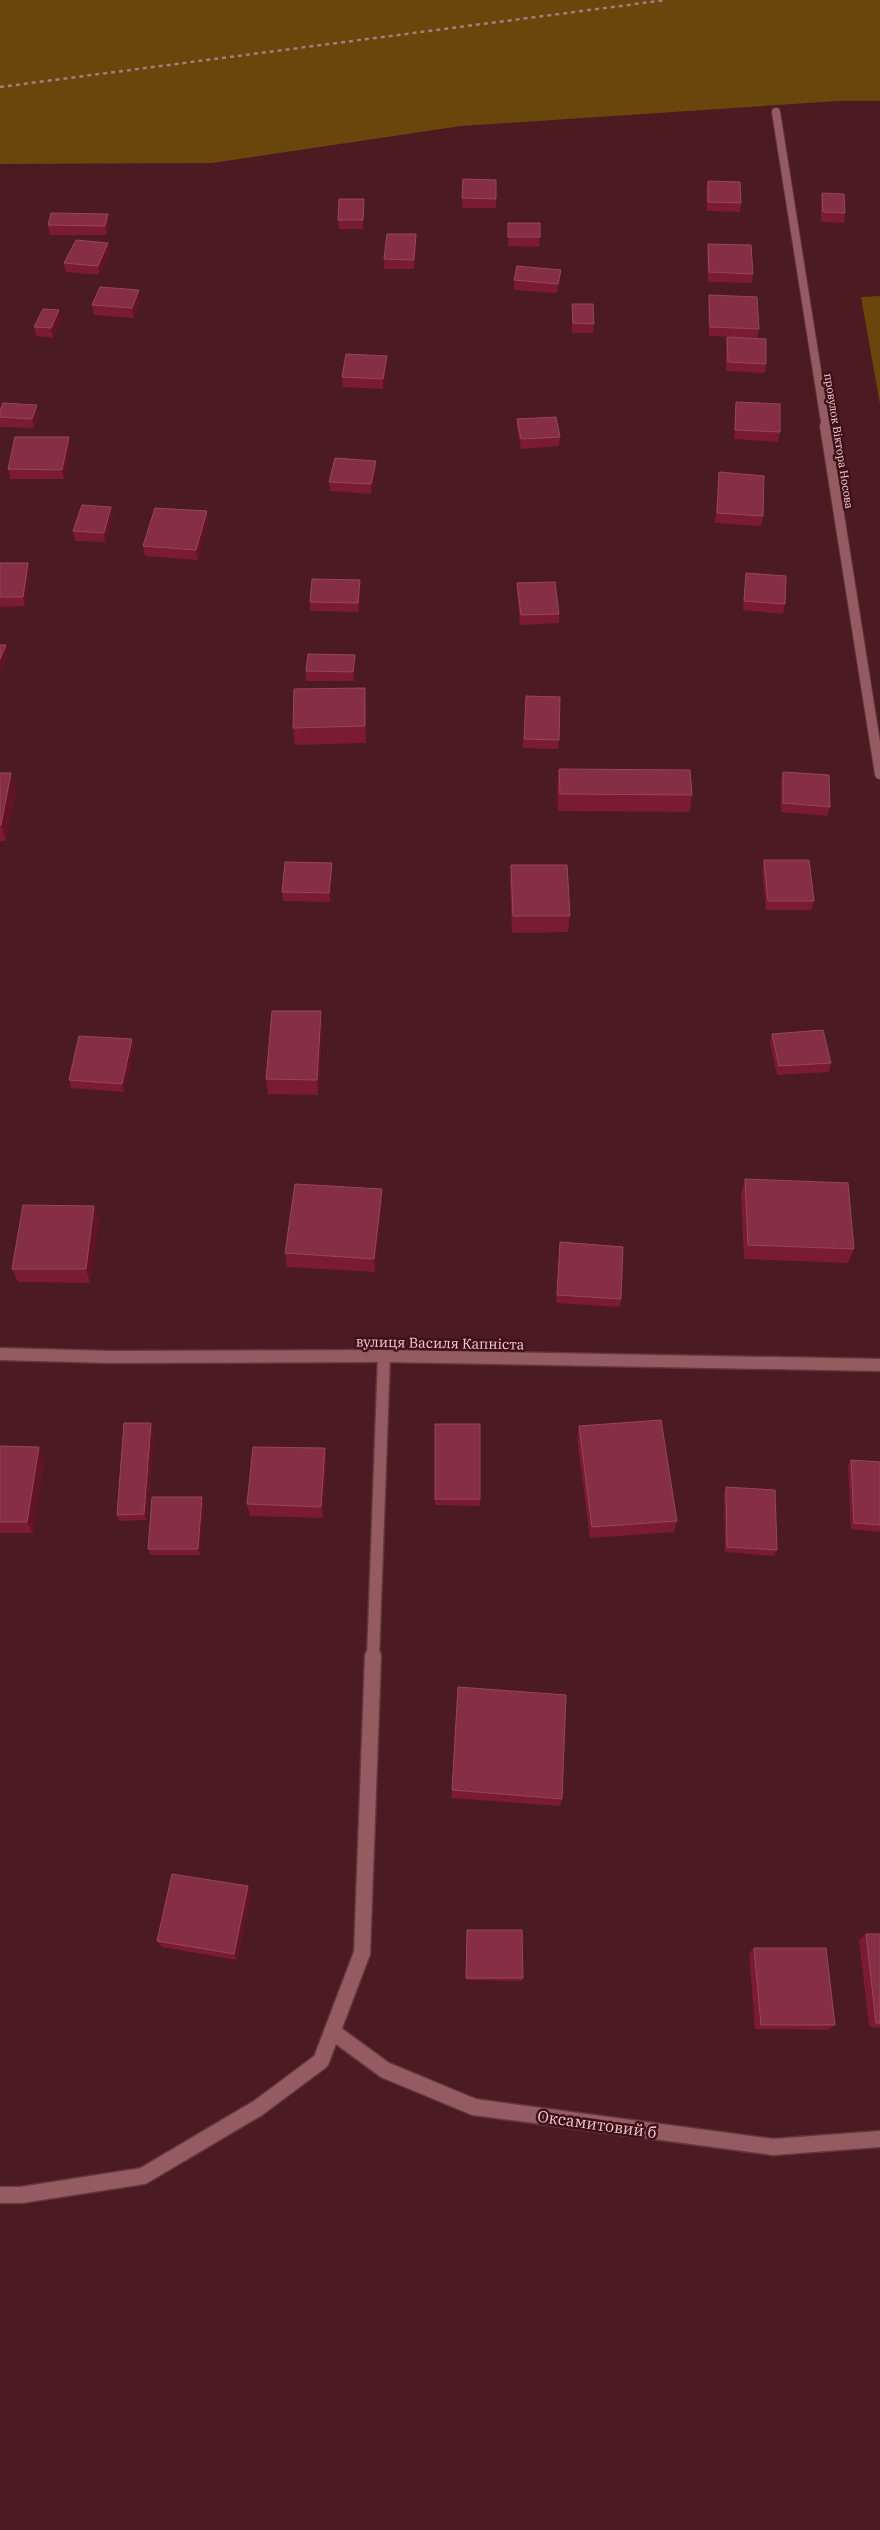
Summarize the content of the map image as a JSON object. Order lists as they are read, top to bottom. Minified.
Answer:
{"streets":{"street":["провулок Віктора Носова","вулиця Василя Капніста","Оксамитовий б"]}}
